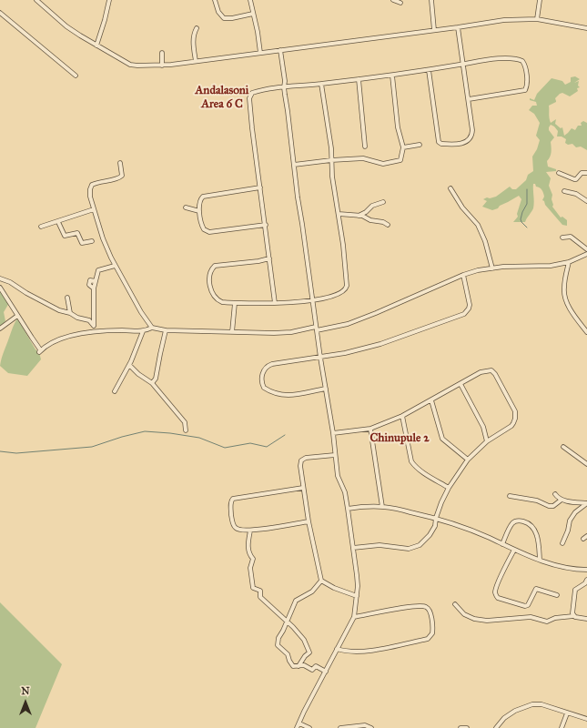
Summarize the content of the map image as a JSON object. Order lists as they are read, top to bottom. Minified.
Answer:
{"districts":["Andalasoni Area 6 C","Chinupule 2"],"north":"top"}
